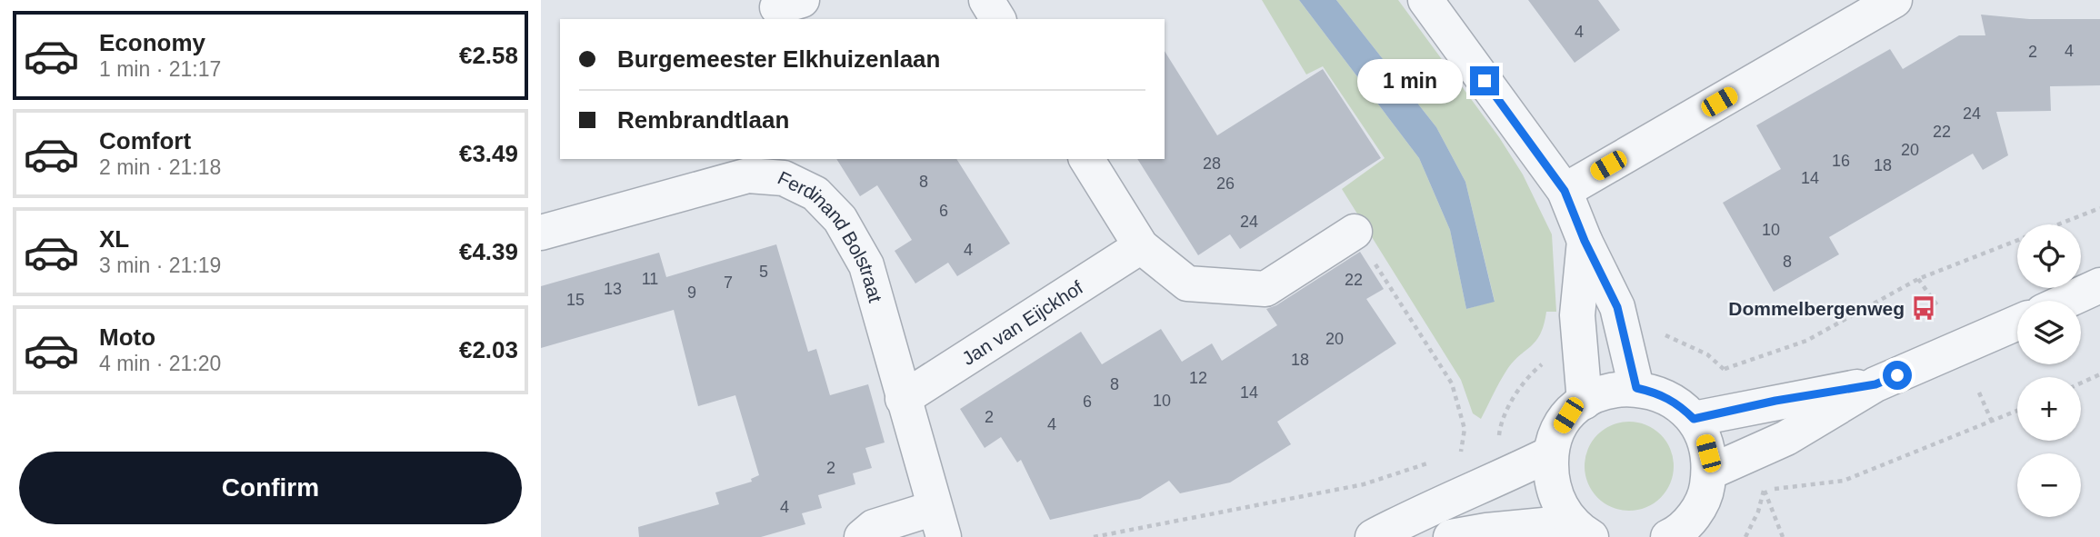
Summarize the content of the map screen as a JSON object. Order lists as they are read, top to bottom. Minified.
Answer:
{"streets":{"street":["Ferdinand Bolstraat","Jan van Eijckhof"]},"crossings":[["Ferdinand Bolstraat","Jan van Eijckhof"]],"places":{"bus stop":["Dommelbergenweg"]},"house_numbers":["4","4","2","24","22","20","16","28","18","14","8","26","6","24","10","4","8","5","11","22","7","13","9","15","20","18","12","8","14","10","6","2","4","2","4"],"page":{"list":[{"name":"Economy","note":"1 min · 21:17","value":"€2.58"},{"name":"Comfort","note":"2 min · 21:18","value":"€3.49"},{"name":"XL","note":"3 min · 21:19","value":"€4.39"},{"name":"Moto","note":"4 min · 21:20","value":"€2.03"}],"banner":["Burgemeester Elkhuizenlaan","Rembrandtlaan"],"bubble":"1 min","map_buttons":["+","−"],"buttons":"Confirm"}}
